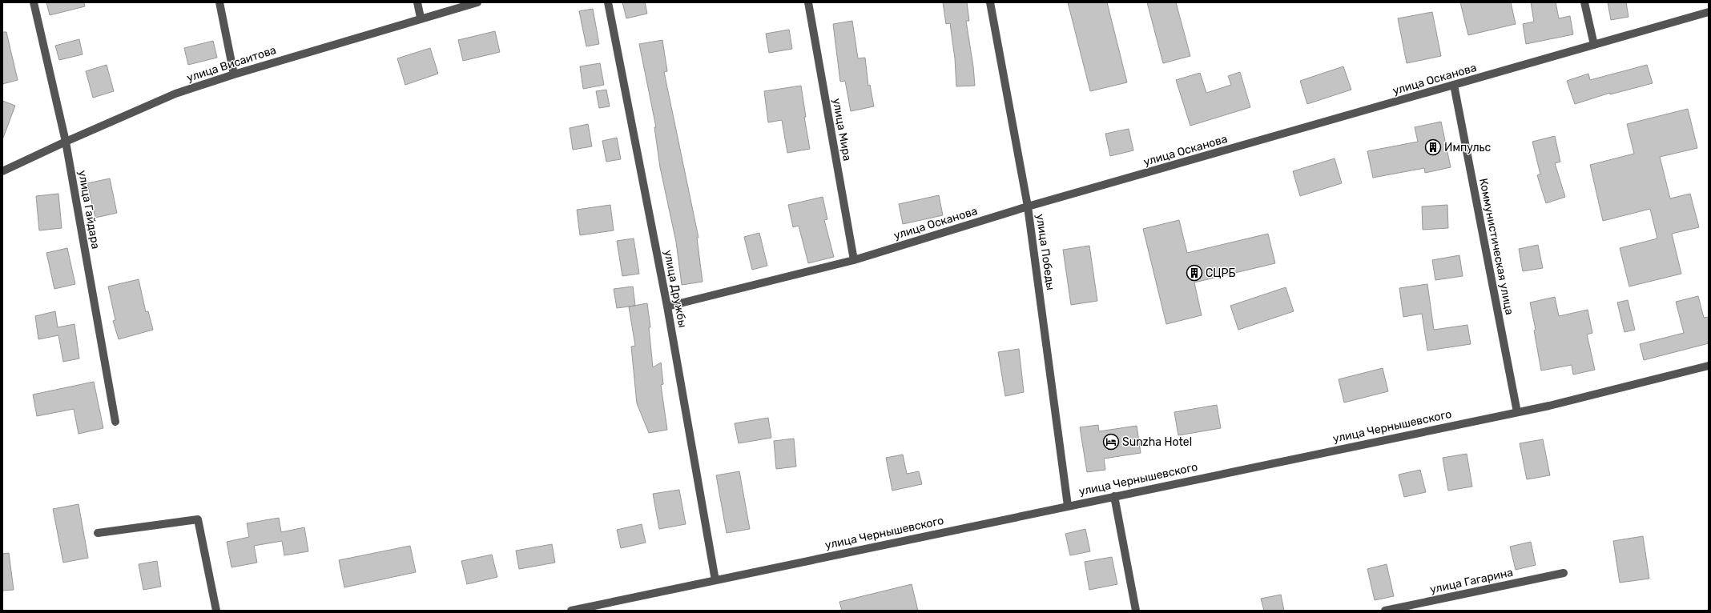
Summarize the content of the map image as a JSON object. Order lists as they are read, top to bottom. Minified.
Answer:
{"streets":{"street":["улица Висаитова","улица Осканова","улица Мира","улица Гайдара","Коммунистическая улица","улица Победы","улица Дружбы","улица Чернышевского","улица Гагарина"]},"crossings":[["улица Висаитова","улица Гайдара"],["улица Осканова","улица Мира"],["улица Осканова","Коммунистическая улица"],["улица Осканова","улица Победы"],["улица Осканова","улица Дружбы"],["Коммунистическая улица","улица Чернышевского"],["улица Победы","улица Чернышевского"],["улица Дружбы","улица Чернышевского"]],"places":{"building":["Импульс","СЦРБ"],"hotel":["Sunzha Hotel"]}}
